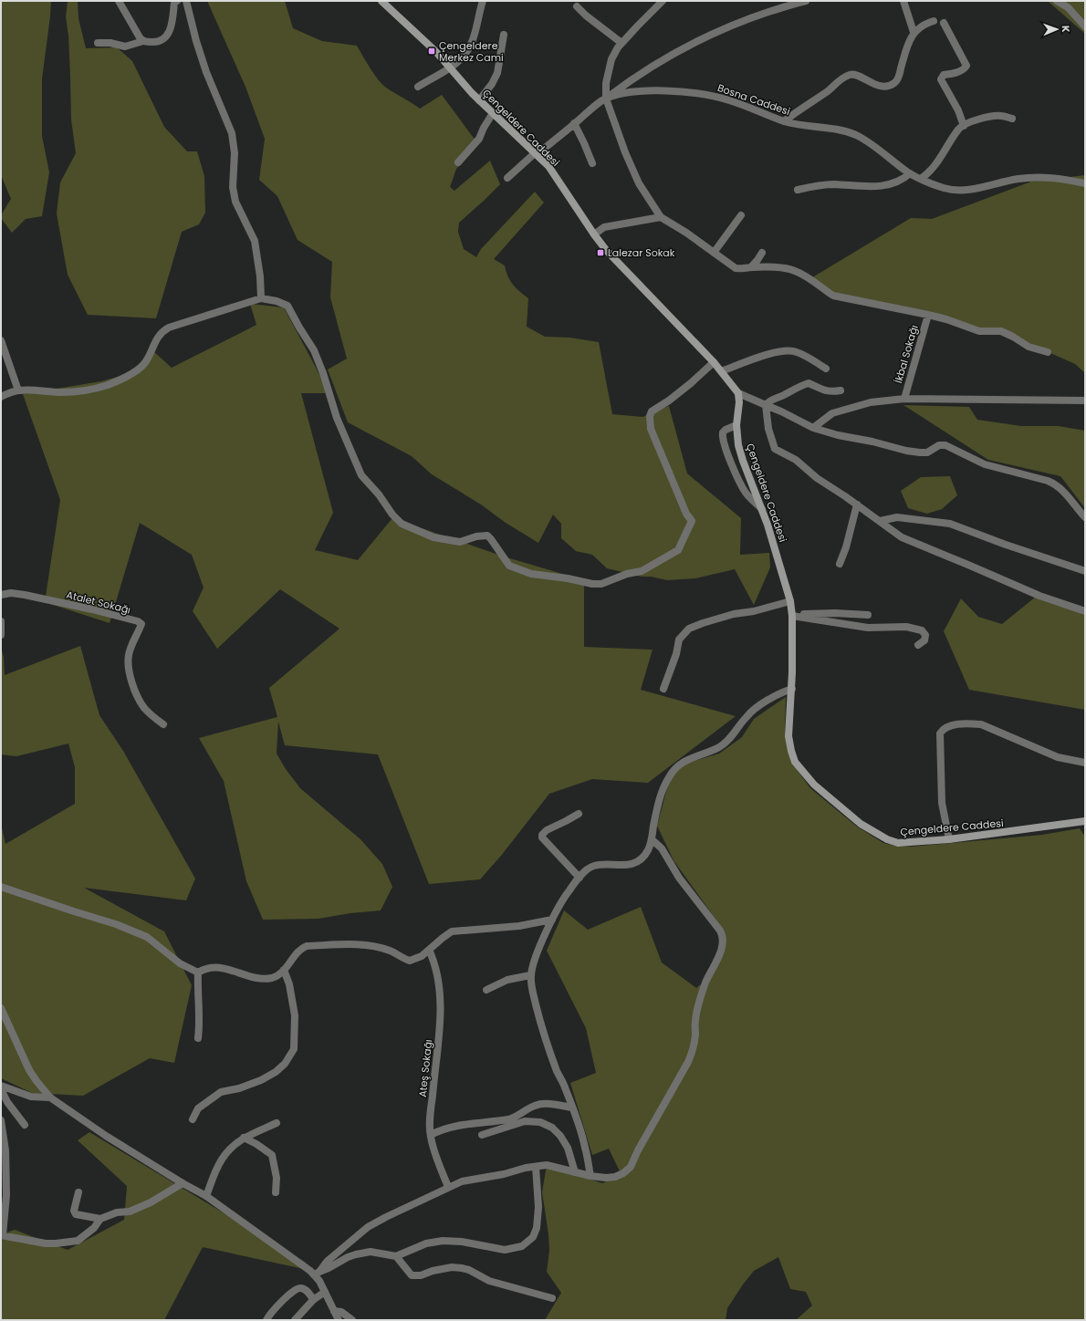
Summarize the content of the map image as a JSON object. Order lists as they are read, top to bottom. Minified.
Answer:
{"streets":{"main road":["Çengeldere Caddesi"],"street":["Bosna Caddesi","İkbal Sokağı","Atalet Sokağı","Ateş Sokağı"]},"crossings":[["Bosna Caddesi","Çengeldere Caddesi"]],"places":{"transit":["Çengeldere Merkez Cami","Lalezar Sokak"]},"north":"right"}
